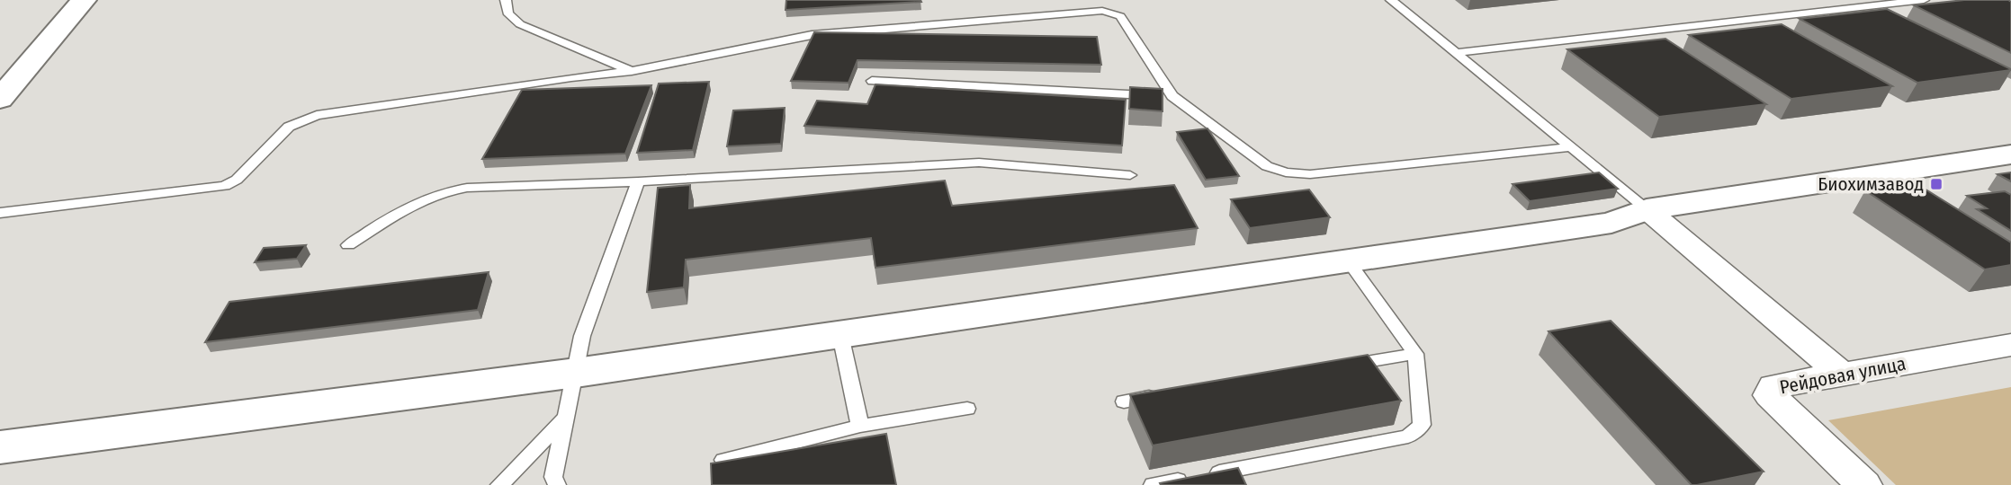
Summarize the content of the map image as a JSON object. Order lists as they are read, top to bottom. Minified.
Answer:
{"streets":{"street":["Рейдовая улица"]},"places":{"transit":["Биохимзавод"]}}
